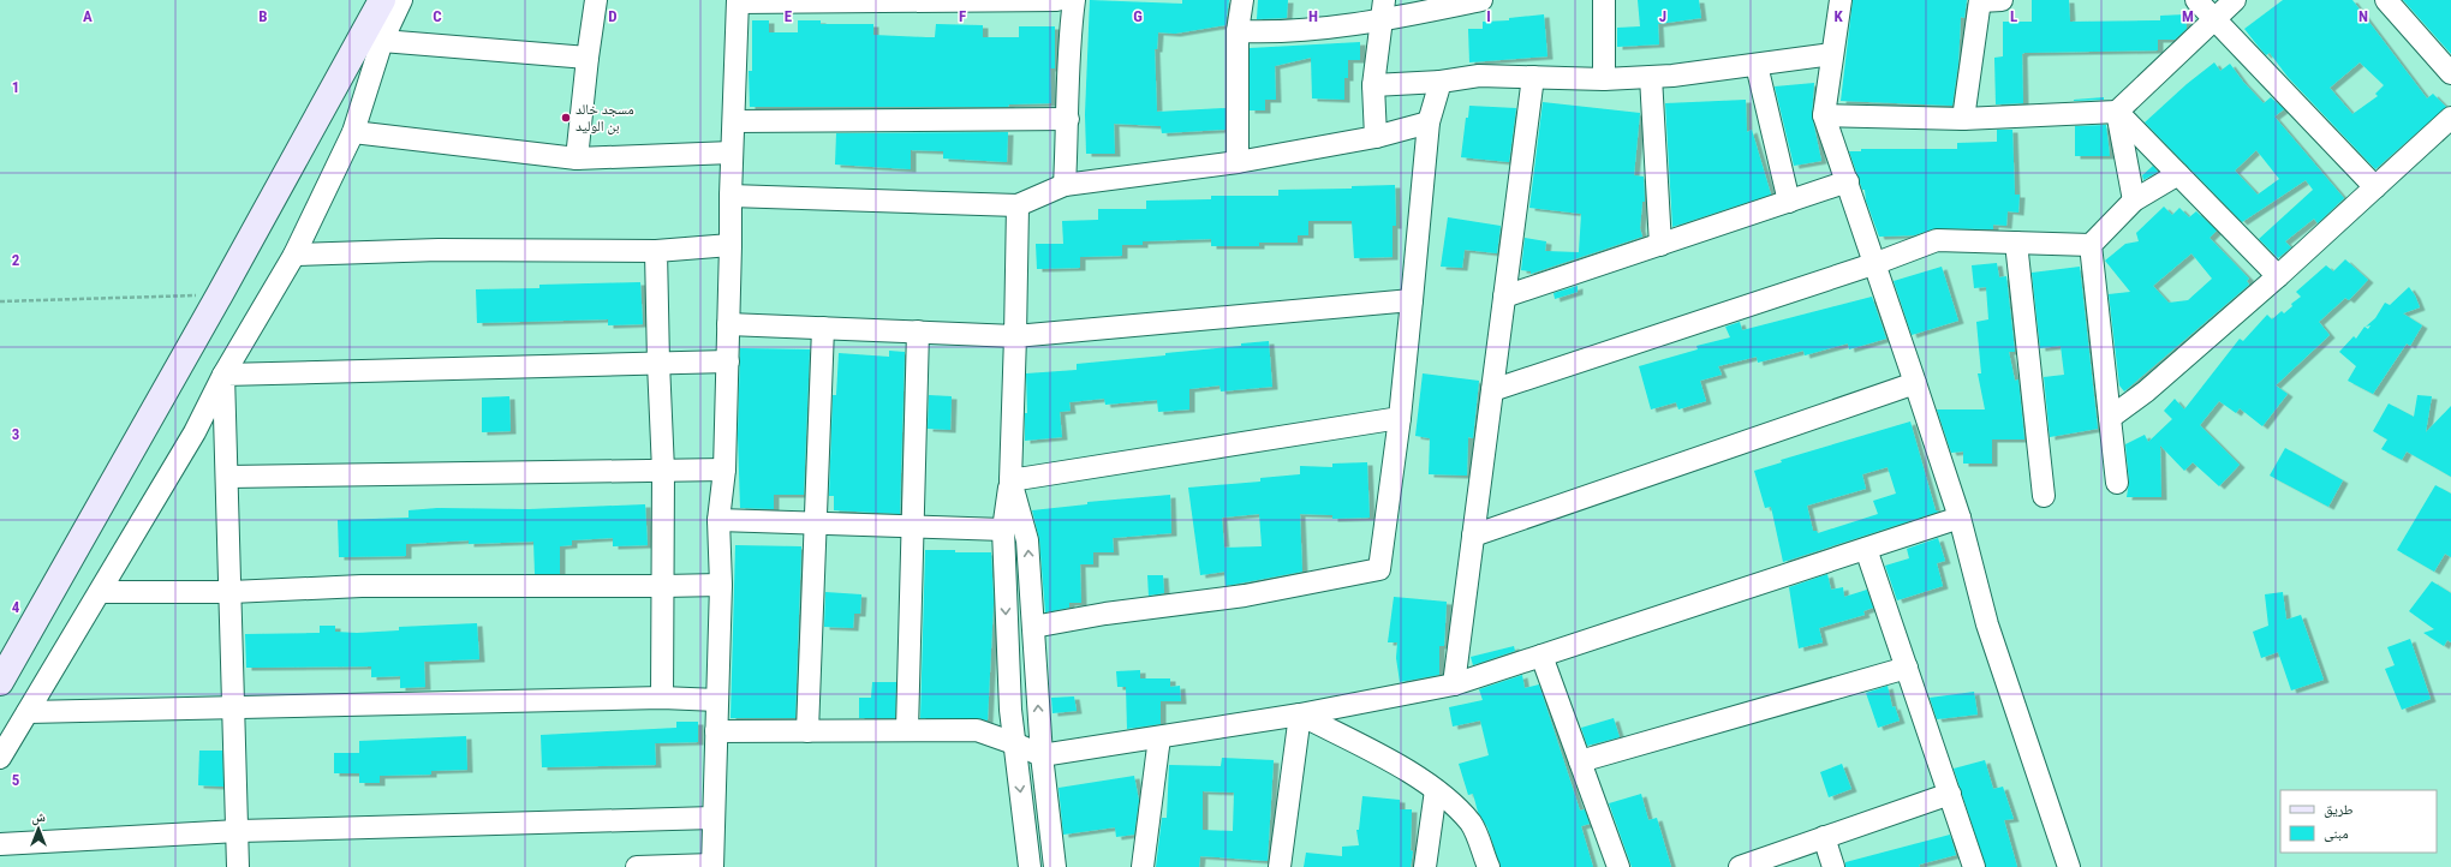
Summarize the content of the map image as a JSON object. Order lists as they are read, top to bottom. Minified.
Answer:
{"places":["مسجد خالد بن الوليد"],"legend":["طريق","مبنى"],"north":"top","grid":{"columns":["A","B","C","D","E","F","G","H","I","J","K","L","M","N"],"rows":["1","2","3","4","5"]}}
